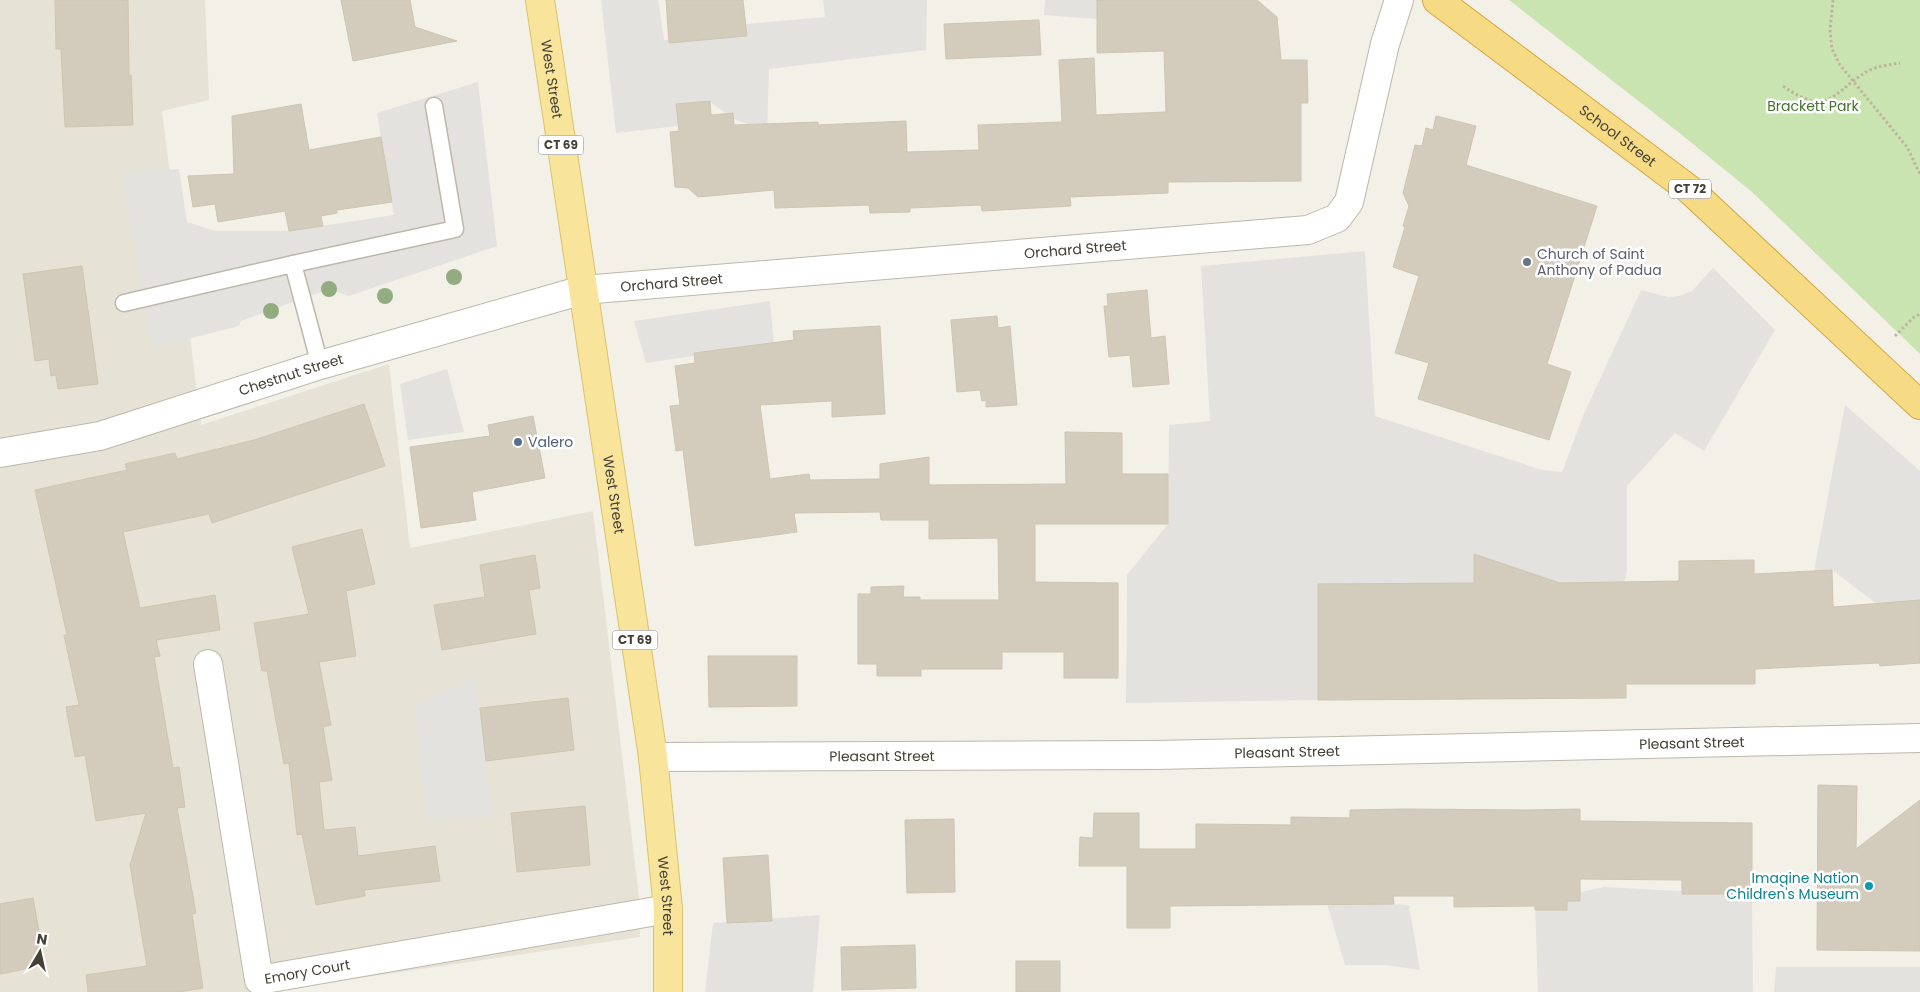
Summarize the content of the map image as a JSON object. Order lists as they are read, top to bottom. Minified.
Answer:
{"streets":{"highway":["School Street","CT 72"],"main road":["West Street","CT 69"],"street":["Orchard Street","Chestnut Street","Pleasant Street","Emory Court"]},"crossings":[["West Street","Orchard Street"],["West Street","Chestnut Street"],["West Street","Pleasant Street"],["West Street","Emory Court"],["Orchard Street","Chestnut Street"]],"parks":["Brackett Park"],"places":["Church of Saint Anthony of Padua","Valero","Imagine Nation Children's Museum"],"north":"top"}
